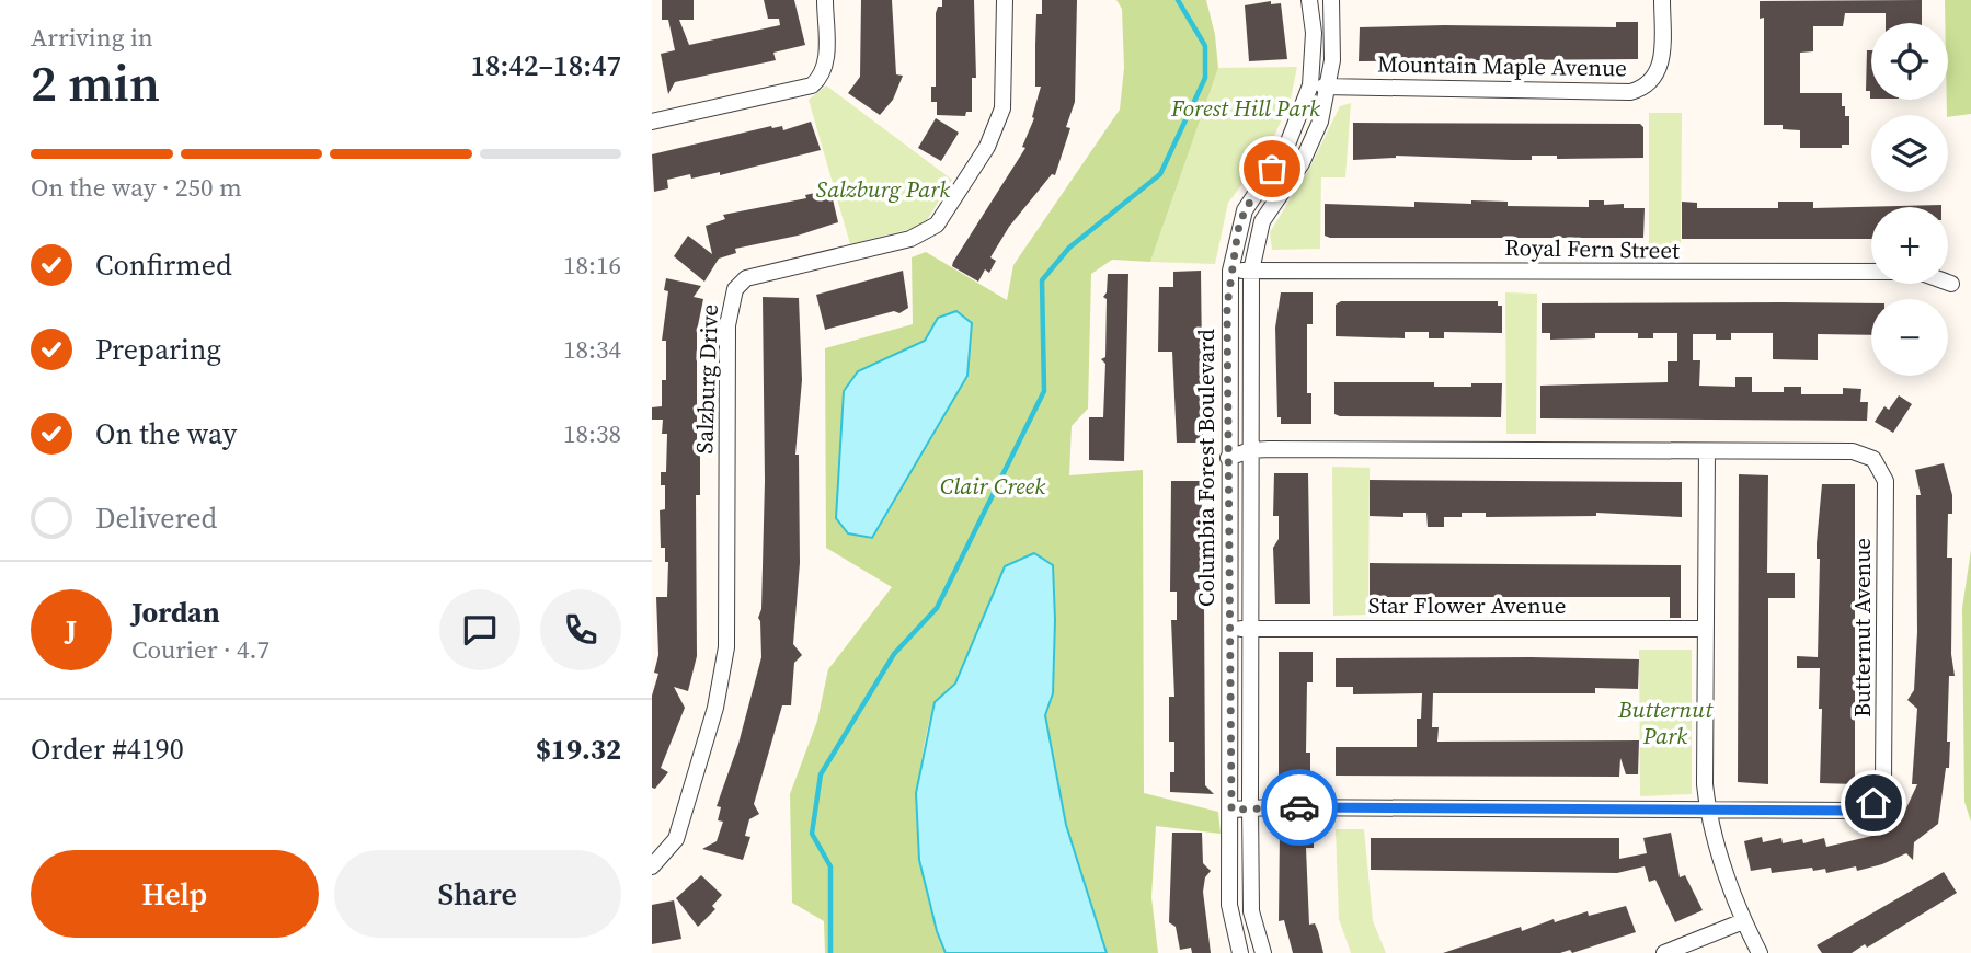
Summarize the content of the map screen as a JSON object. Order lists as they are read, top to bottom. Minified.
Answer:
{"streets":{"street":["Mountain Maple Avenue","Royal Fern Street","Salzburg Drive","Columbia Forest Boulevard","Star Flower Avenue","Butternut Avenue"]},"crossings":[["Mountain Maple Avenue","Columbia Forest Boulevard"],["Royal Fern Street","Columbia Forest Boulevard"],["Columbia Forest Boulevard","Star Flower Avenue"],["Columbia Forest Boulevard","Butternut Avenue"]],"parks":["Forest Hill Park","Salzburg Park","Clair Creek","Butternut Park"],"page":{"heading":["2 min","Arriving in","18:42–18:47"],"panel":["Jordan","Courier · 4.7","Order #4190","$19.32"],"map_buttons":["+","−"],"bar":"On the way · 250 m","list":[["Confirmed","18:16"],["Preparing","18:34"],["On the way","18:38"],"Delivered"],"round":"J","buttons":["Help","Share"]}}
